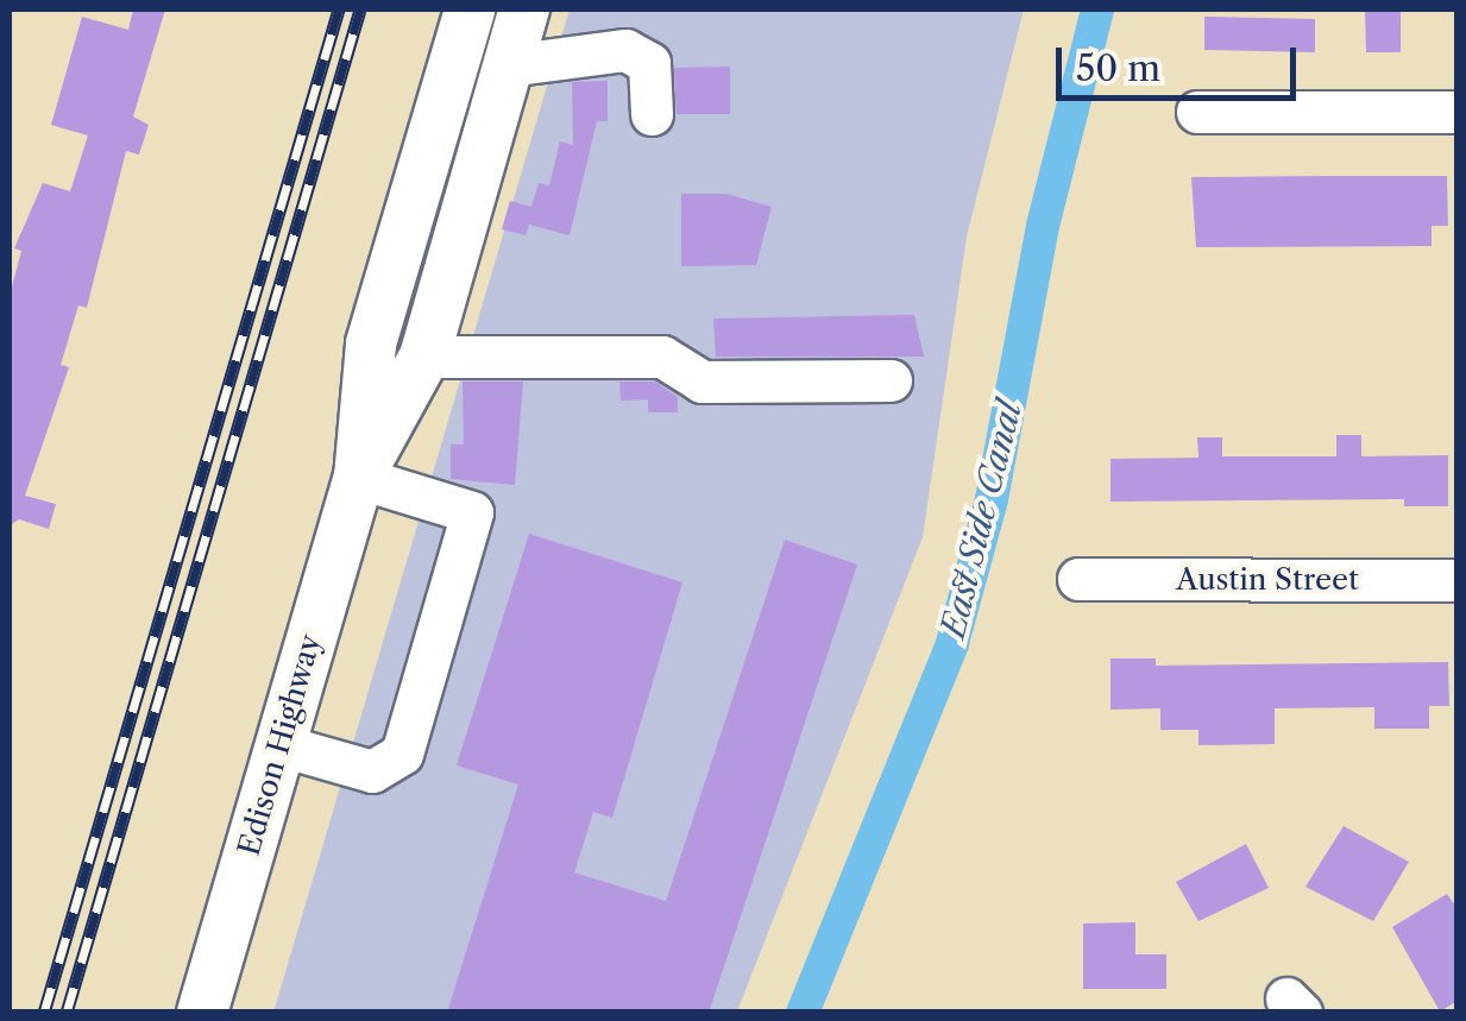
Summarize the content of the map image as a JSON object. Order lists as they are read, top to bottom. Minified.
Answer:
{"streets":{"main road":["Edison Highway"],"street":["Austin Street"]},"water":["East Side Canal"],"scale_bar":"50 m"}
